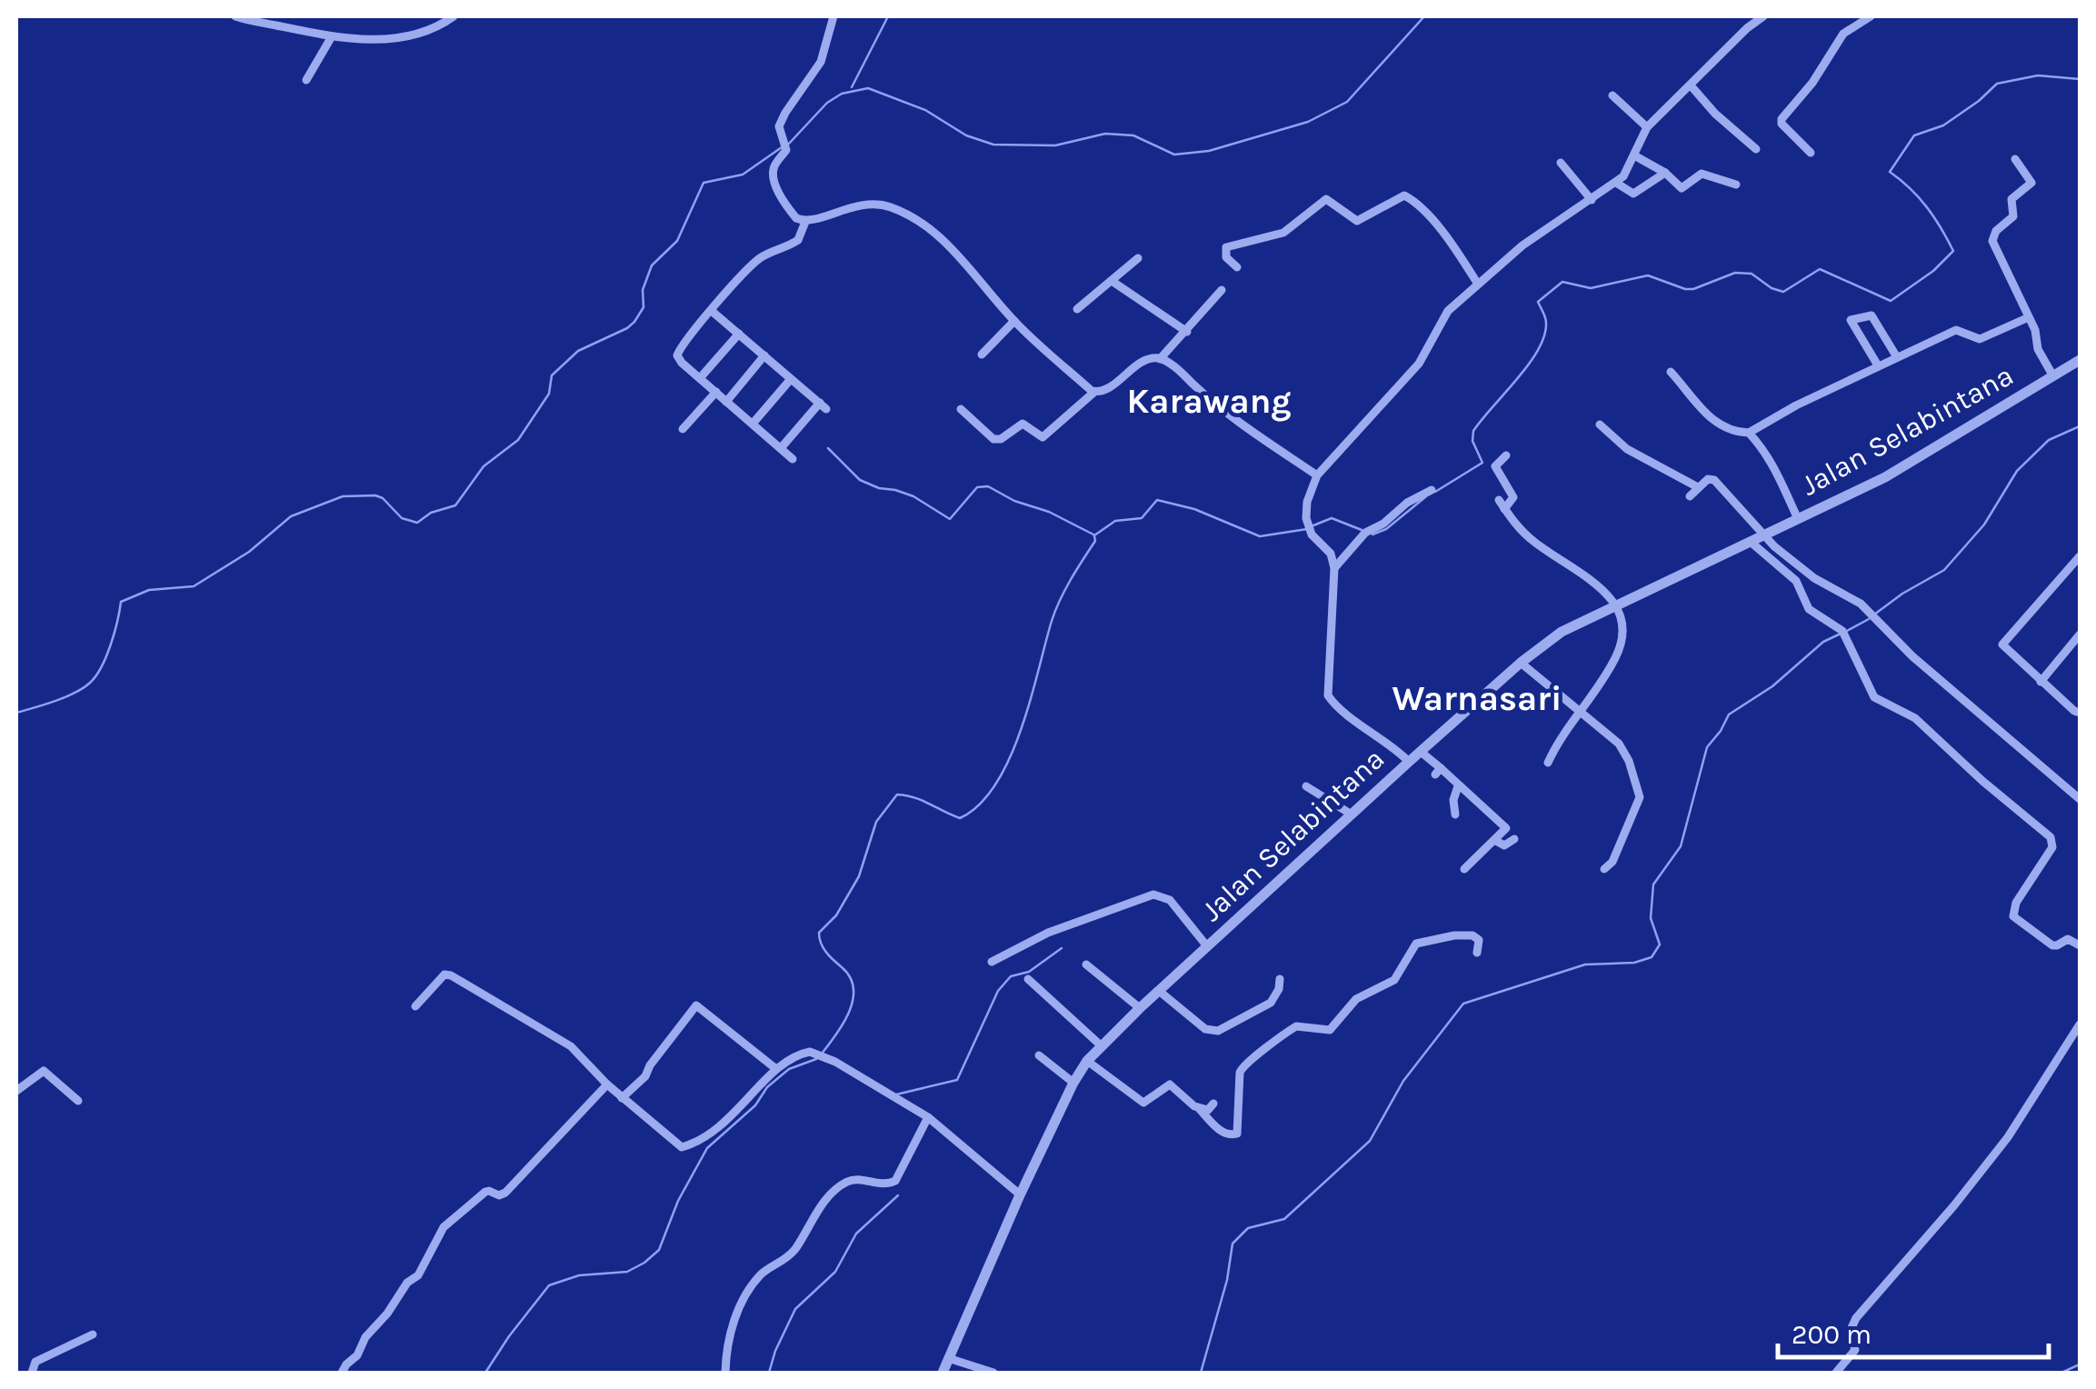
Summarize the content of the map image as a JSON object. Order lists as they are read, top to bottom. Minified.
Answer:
{"streets":{"street":["Jalan Selabintana"]},"districts":["Karawang","Warnasari"],"scale_bar":"200 m"}
